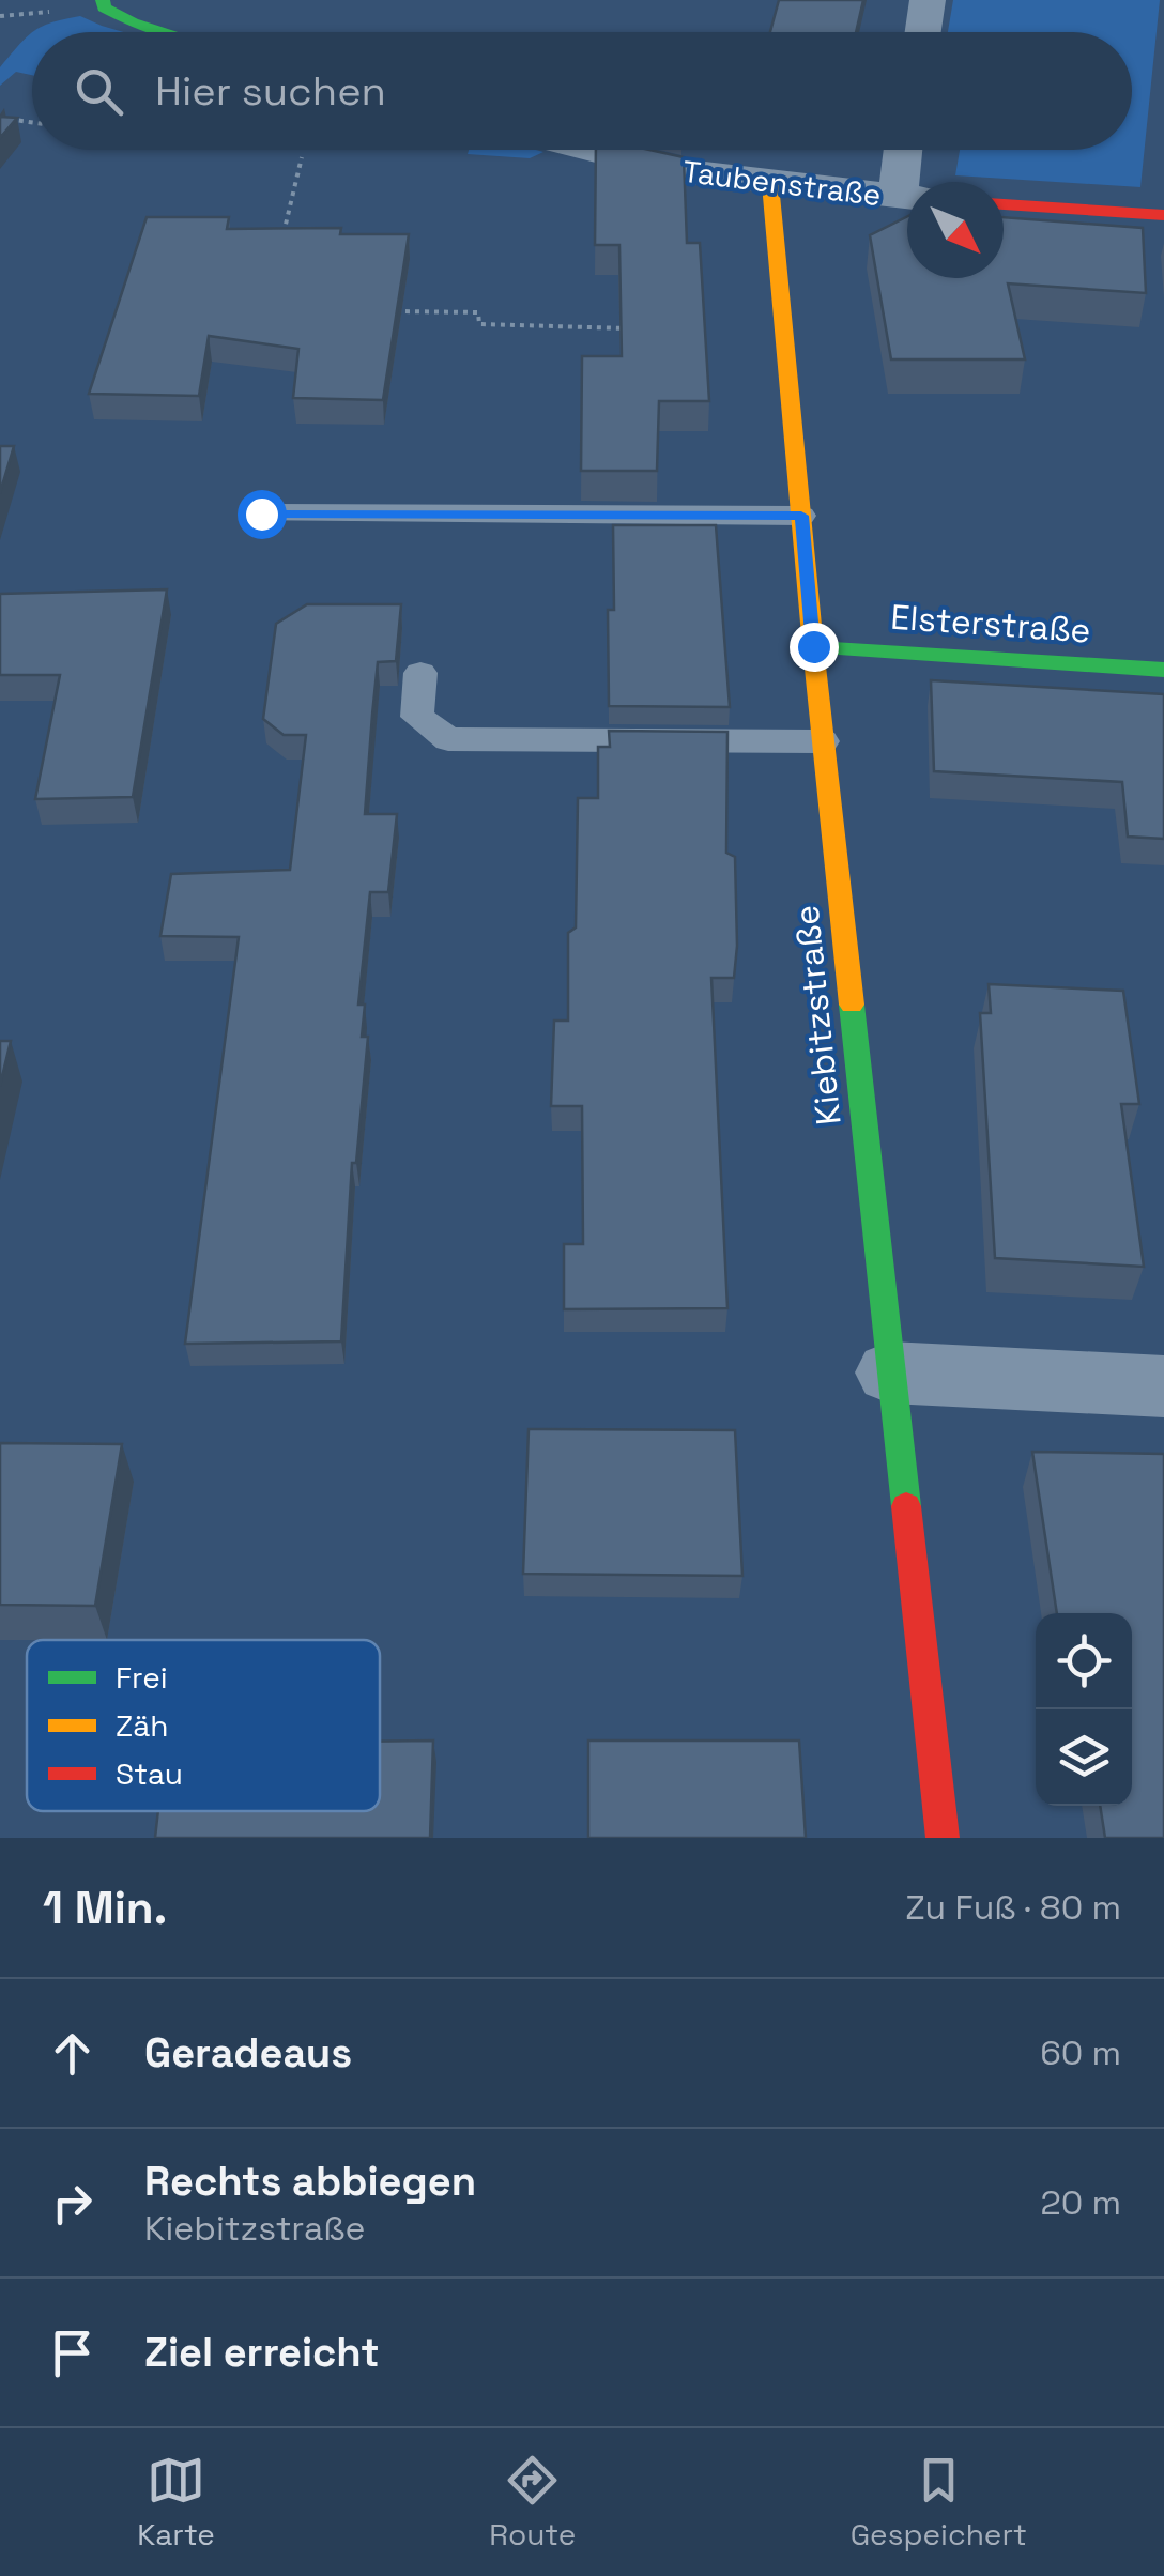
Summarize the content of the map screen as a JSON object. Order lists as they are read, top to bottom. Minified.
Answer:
{"streets":{"street":["Taubenstraße","Elsterstraße","Kiebitzstraße"]},"crossings":[["Taubenstraße","Kiebitzstraße"],["Elsterstraße","Kiebitzstraße"]],"legend":["Frei","Zäh","Stau"],"north":"bottom right","page":{"search":"Hier suchen","heading":["1 Min.","Zu Fuß · 80 m"],"list":[["Geradeaus","60 m"],["Rechts abbiegen","Kiebitzstraße","20 m"],"Ziel erreicht"],"nav":["Karte","Route","Gespeichert"]}}
